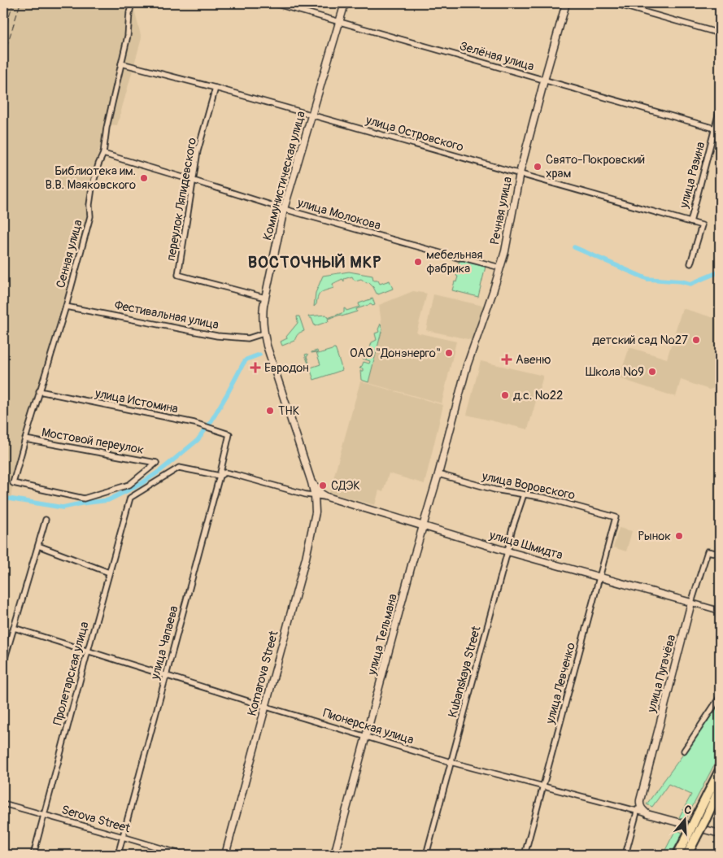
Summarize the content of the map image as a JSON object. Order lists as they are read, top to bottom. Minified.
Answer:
{"streets":{"street":["Зелёная улица","улица Островского","улица Разина","Коммунистическая улица","переулок Ляпидевского","Речная улица","улица Молокова","Сенная улица","Фестивальная улица","улица Истомина","Мостовой переулок","улица Воровского","улица Шмидта","улица Тельмана","улица Чапаева","Kubanskaya Street","Пролетарская улица","Komarova Street","улица Пугачёва","улица Левченко","Пионерская улица","Serova Street"]},"crossings":[["Зелёная улица","улица Разина"],["Зелёная улица","Коммунистическая улица"],["Зелёная улица","Речная улица"],["улица Островского","улица Разина"],["улица Островского","Коммунистическая улица"],["улица Островского","переулок Ляпидевского"],["улица Островского","Речная улица"],["улица Островского","Сенная улица"],["Коммунистическая улица","переулок Ляпидевского"],["Коммунистическая улица","улица Молокова"],["Коммунистическая улица","Фестивальная улица"],["Коммунистическая улица","улица Шмидта"],["Коммунистическая улица","Komarova Street"],["переулок Ляпидевского","улица Молокова"],["Речная улица","улица Молокова"],["Речная улица","улица Тельмана"],["улица Молокова","Сенная улица"],["Сенная улица","Фестивальная улица"],["Сенная улица","улица Истомина"],["Сенная улица","Мостовой переулок"],["улица Истомина","улица Чапаева"],["улица Воровского","улица Тельмана"],["улица Воровского","Kubanskaya Street"],["улица Воровского","улица Левченко"],["улица Шмидта","улица Тельмана"],["улица Шмидта","улица Чапаева"],["улица Шмидта","Kubanskaya Street"],["улица Шмидта","Пролетарская улица"],["улица Шмидта","Komarova Street"],["улица Шмидта","улица Пугачёва"],["улица Шмидта","улица Левченко"],["улица Тельмана","Пионерская улица"],["улица Чапаева","Пионерская улица"],["улица Чапаева","Serova Street"],["Kubanskaya Street","Пионерская улица"],["Пролетарская улица","Пионерская улица"],["Пролетарская улица","Serova Street"],["Komarova Street","Пионерская улица"],["улица Пугачёва","Пионерская улица"],["улица Левченко","Пионерская улица"]],"districts":["ВОСТОЧНЫЙ МКР"],"places":{"other":["Свято-Покровский храм","Библиотека им. В.В. Маяковского","мебельная фабрика","детский сад №27","ОАО \"Донэнерго\"","Школа №9","д.с. №22","ТНК","СДЭК","Рынок"],"health":["Авеню","Евродон"]},"north":"top"}
